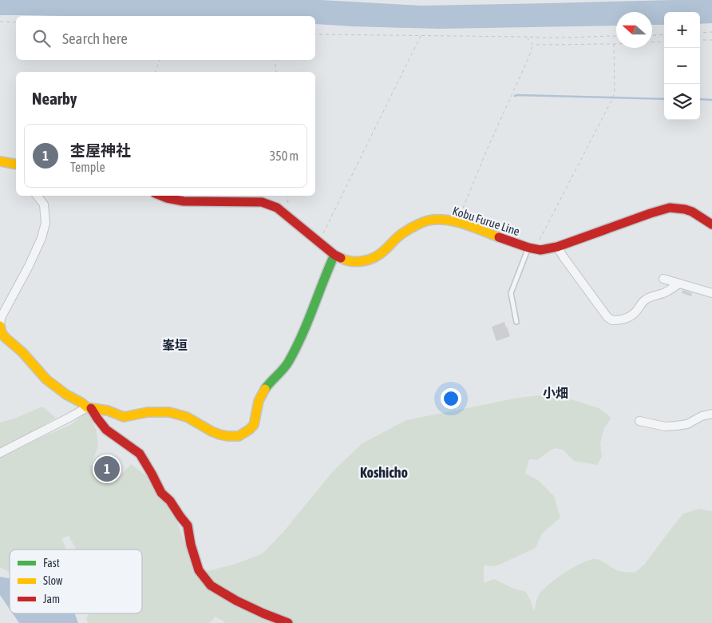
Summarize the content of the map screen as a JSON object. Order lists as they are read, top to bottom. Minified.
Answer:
{"streets":{"street":["Kobu Furue Line"]},"districts":["峯垣","小畑","Koshicho"],"legend":["Fast","Slow","Jam"],"north":"left","page":{"map_buttons":["+","−"],"search":"Search here","heading":"Nearby","list":[{"mark":"1","name":"杢屋神社","note":"Temple","value":"350 m"}],"pins":"1"}}
